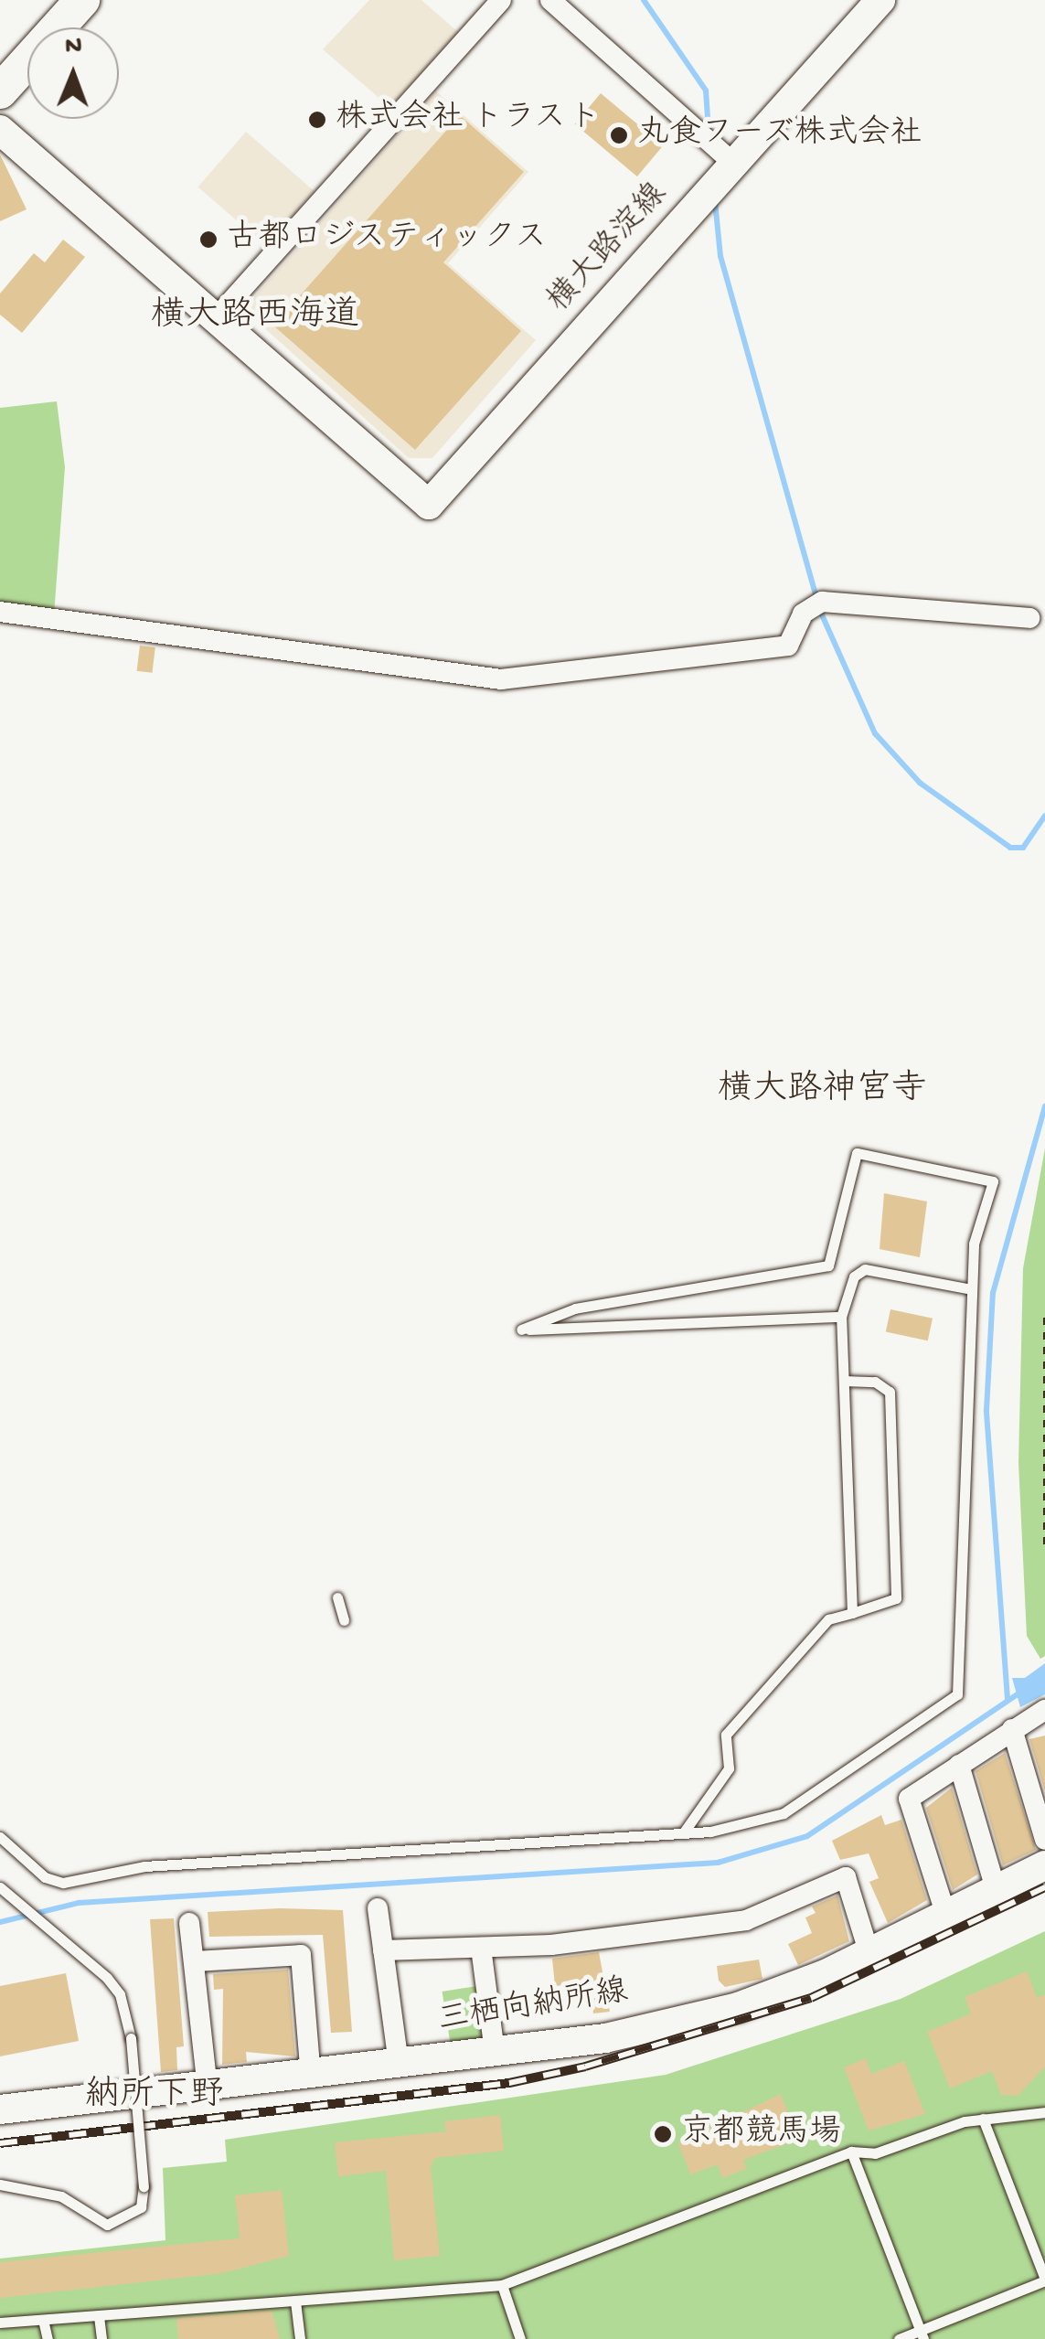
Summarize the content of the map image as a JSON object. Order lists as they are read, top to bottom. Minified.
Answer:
{"streets":{"street":["横大路淀線","三栖向納所線"]},"districts":["横大路西海道","横大路神宮寺","納所下野"],"places":["株式会社 トラスト","丸食フーズ株式会社","古都ロジスティックス","京都競馬場"],"north":"top"}
